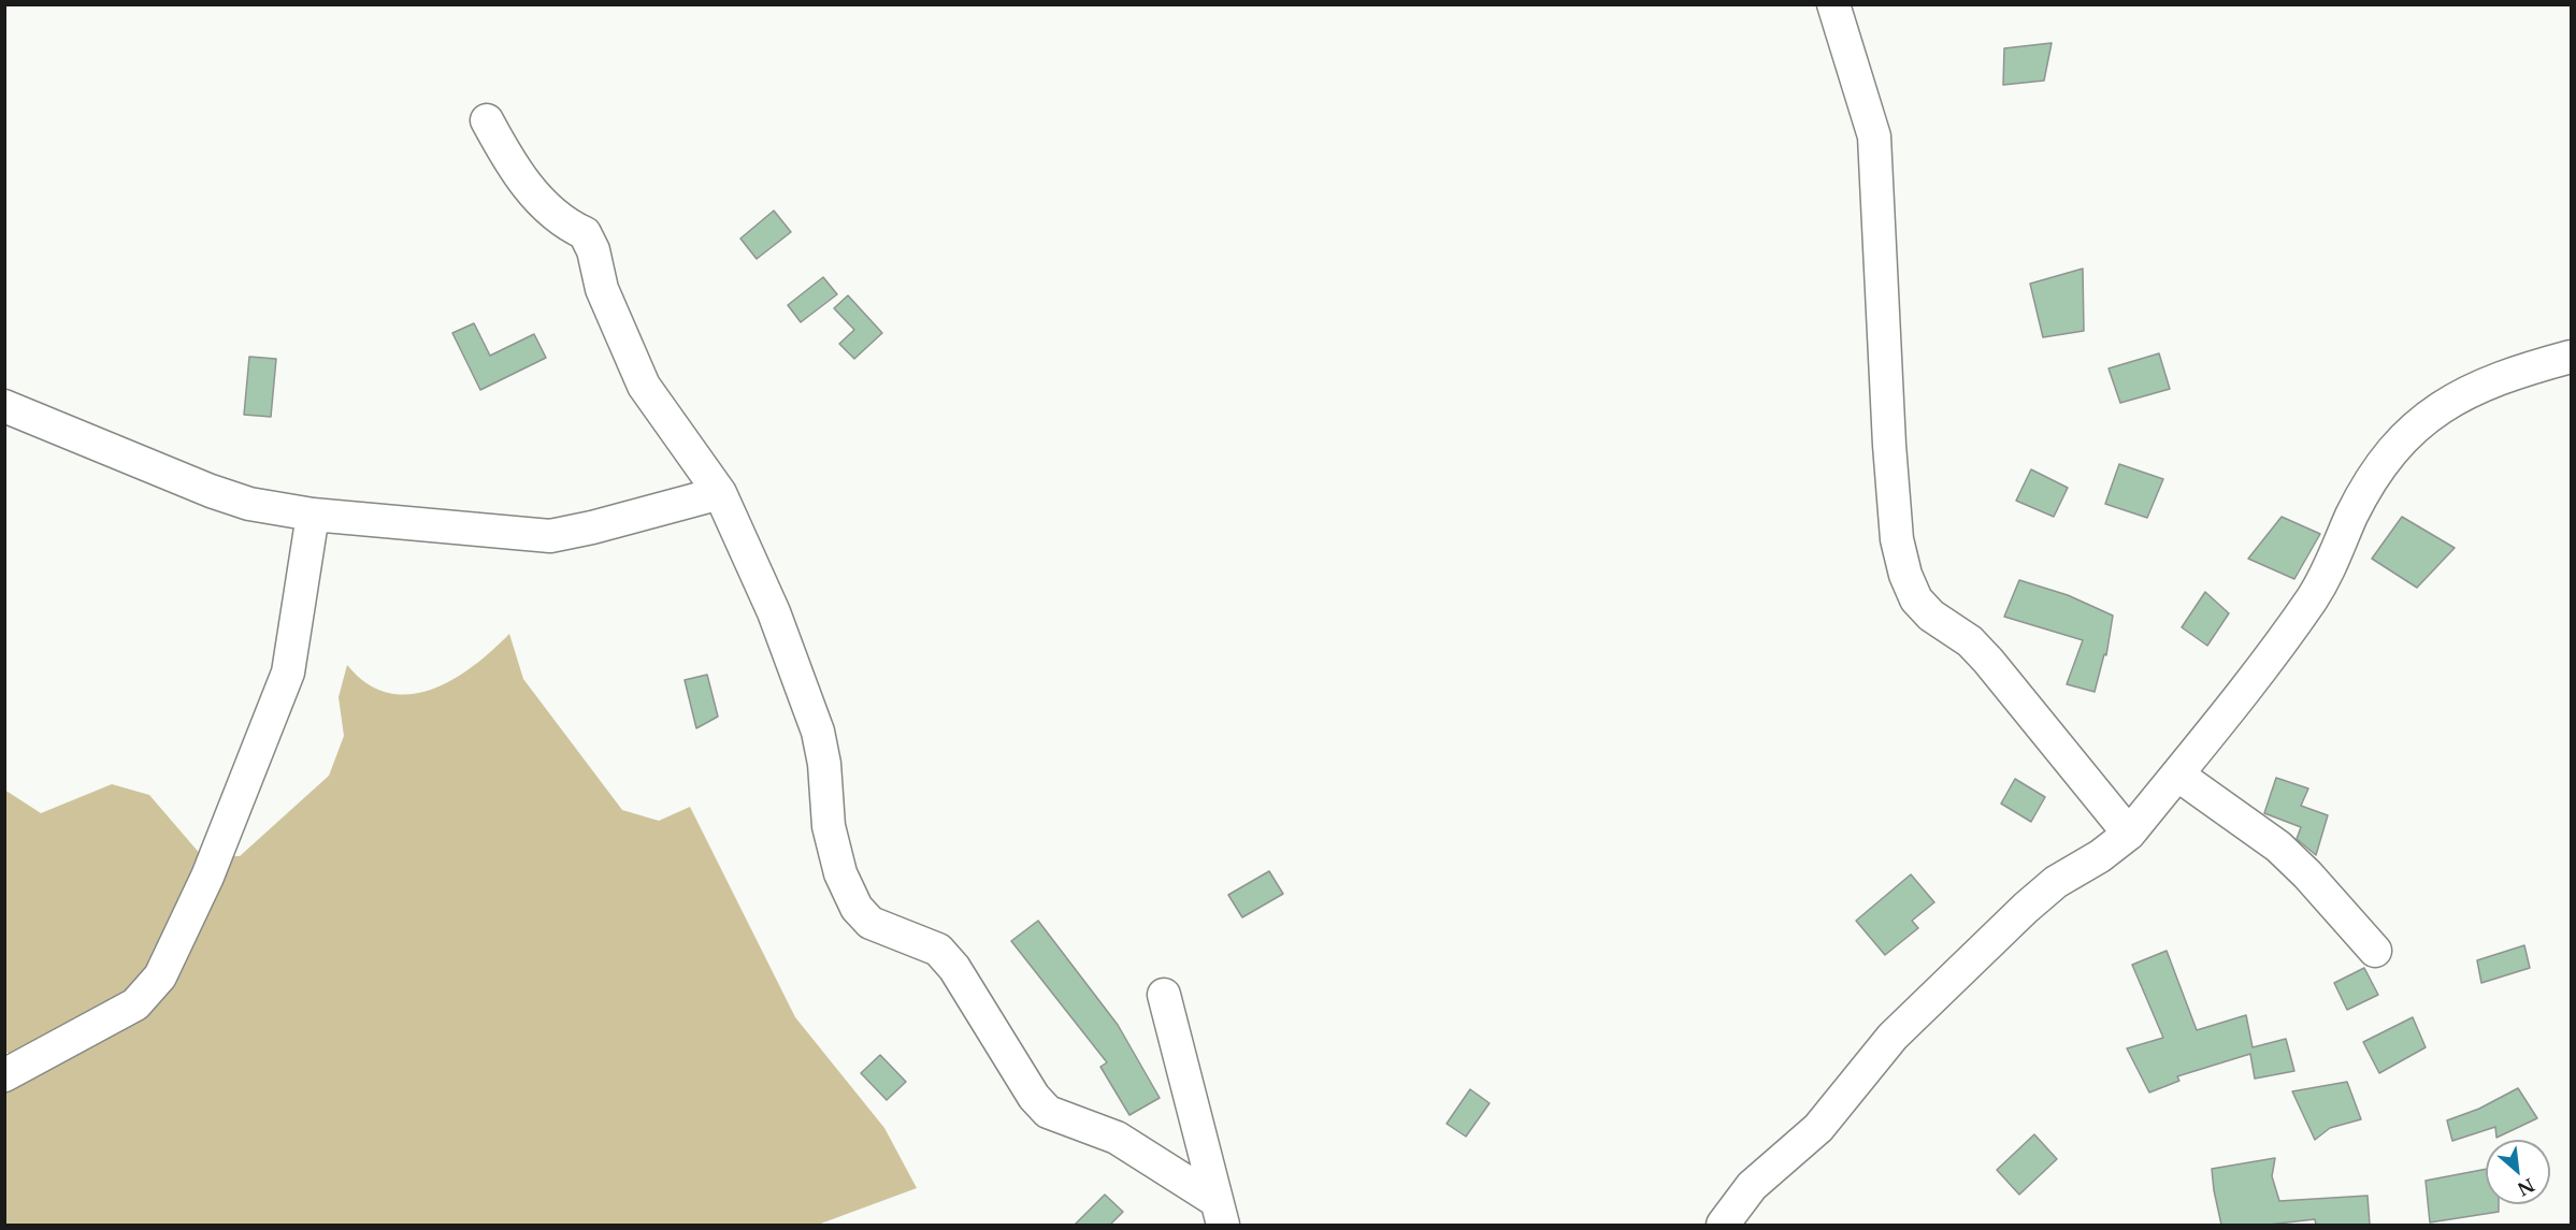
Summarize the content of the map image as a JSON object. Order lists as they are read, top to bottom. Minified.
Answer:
{"north":"bottom right"}
